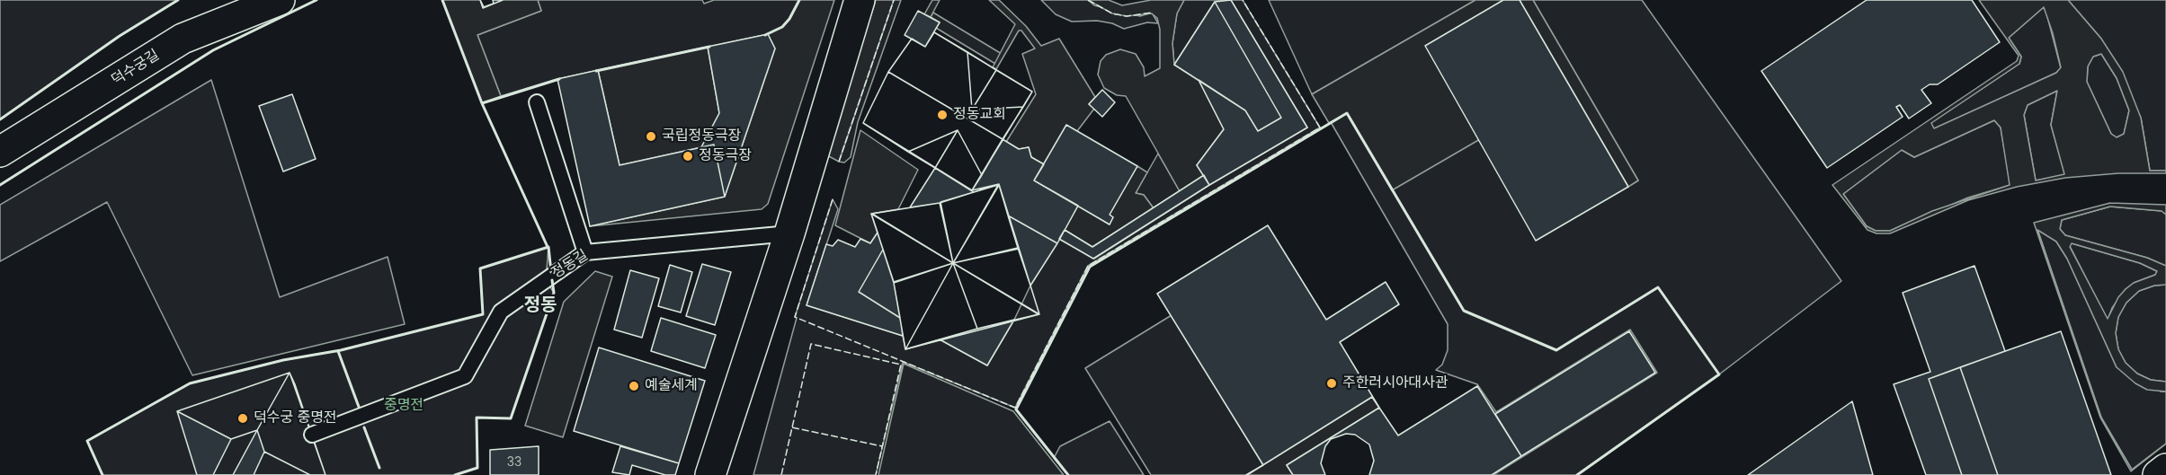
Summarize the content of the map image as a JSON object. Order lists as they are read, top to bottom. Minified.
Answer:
{"streets":{"street":["덕수궁길"],"lane":["정동길"]},"districts":["정동"],"parks":["중명전"],"places":["정동교회","국립정동극장","정동극장","주한러시아대사관","예술세계","덕수궁 중명전"],"house_numbers":["33"]}
